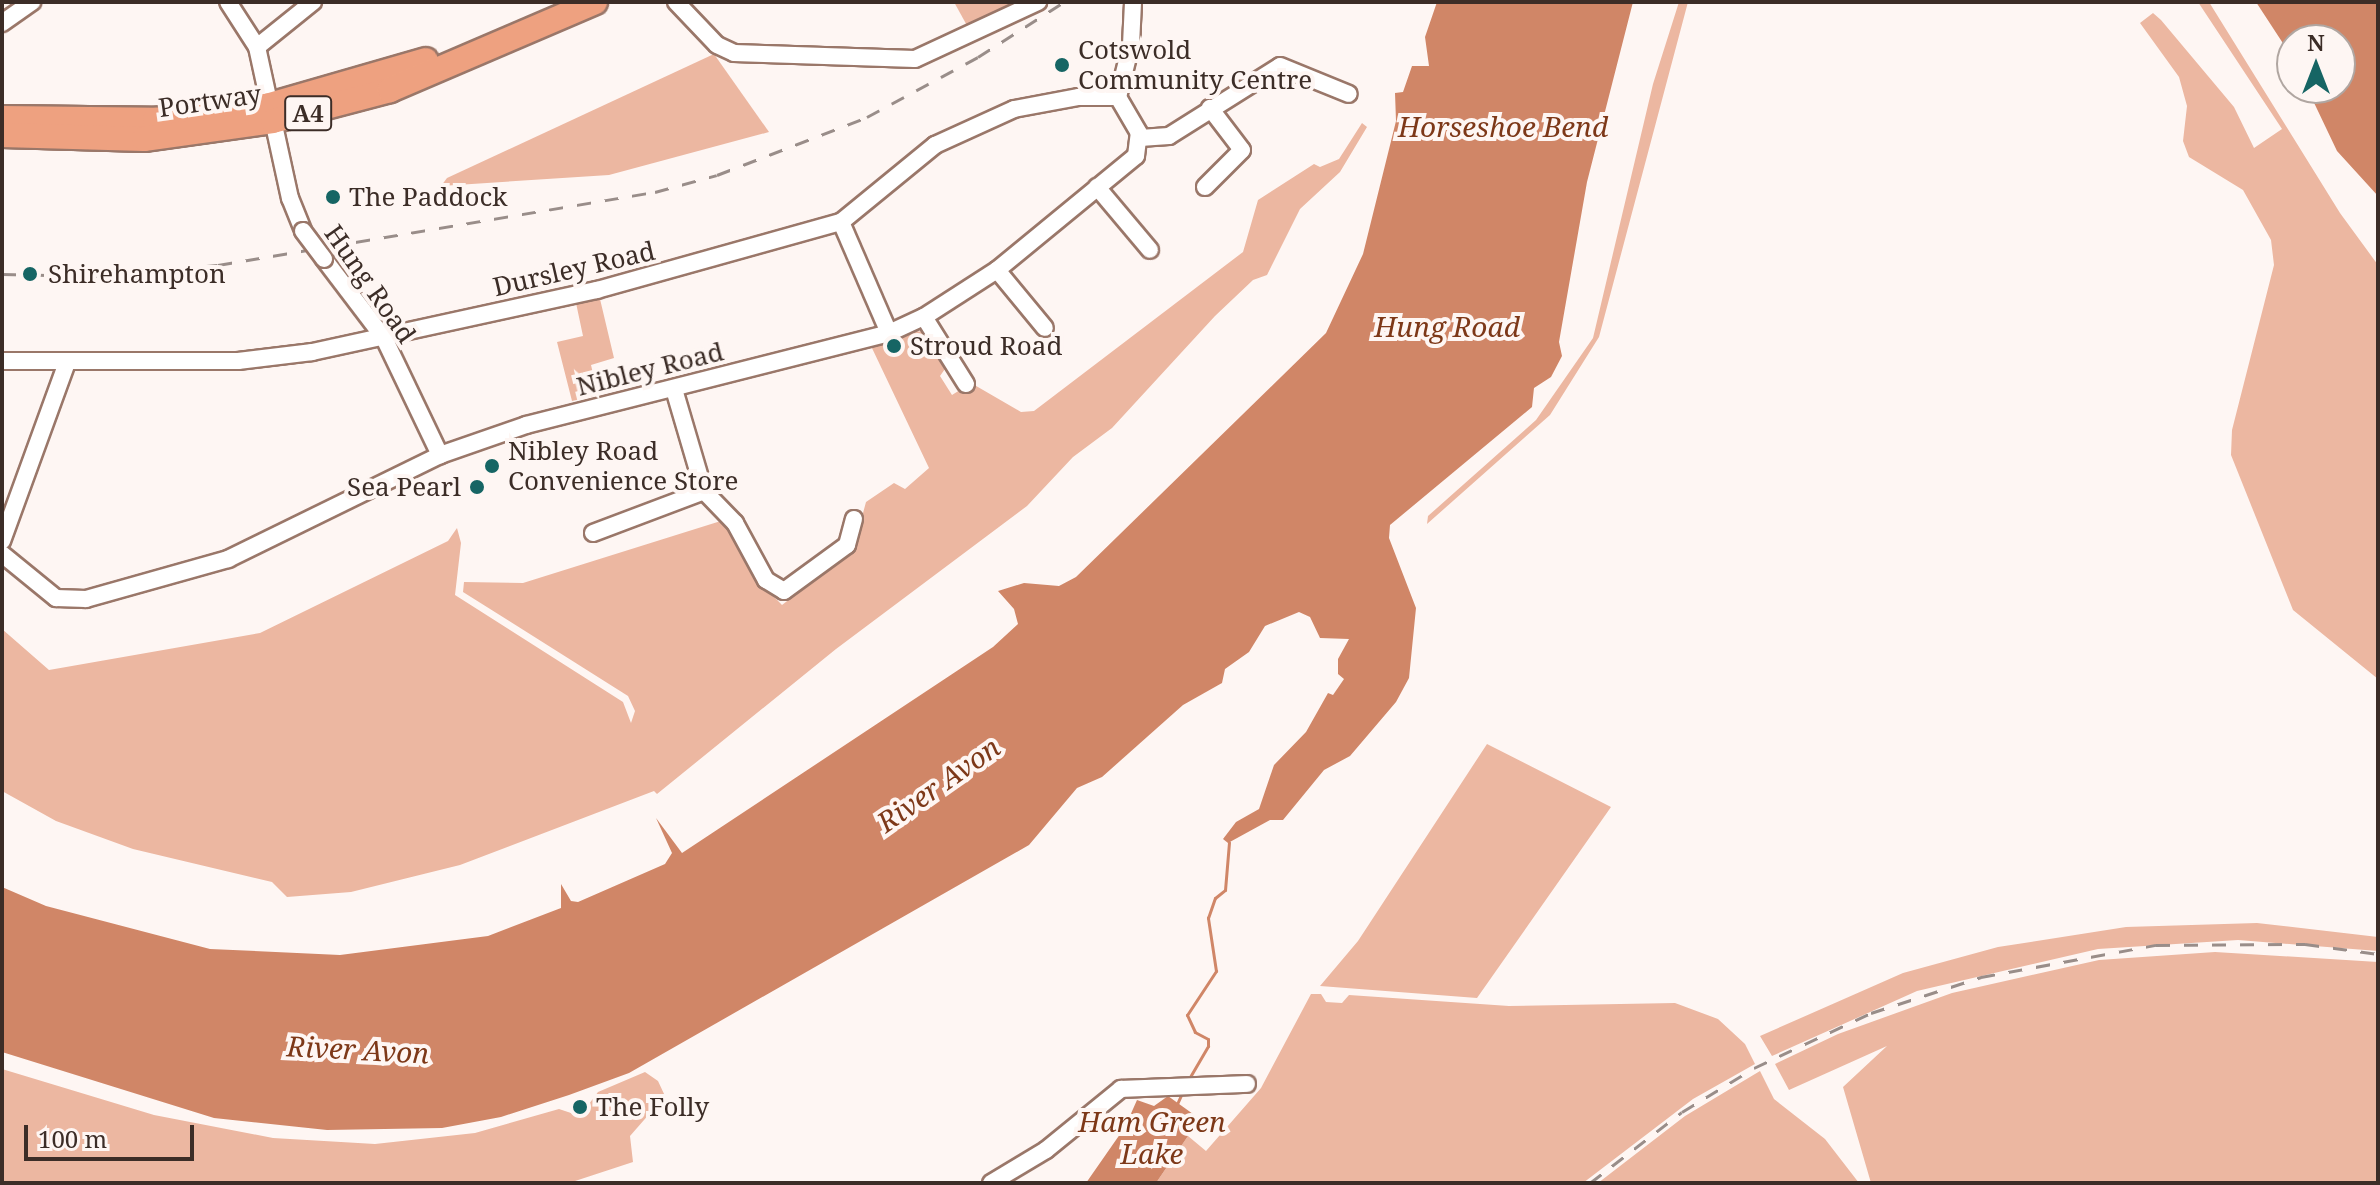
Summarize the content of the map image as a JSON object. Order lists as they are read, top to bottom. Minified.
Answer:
{"streets":{"highway":["Portway","A4"],"street":["Dursley Road","Hung Road","Nibley Road"]},"crossings":[["Portway","Hung Road"],["Dursley Road","Hung Road"],["Hung Road","Nibley Road"]],"water":["Horseshoe Bend","Hung Road","River Avon","Ham Green Lake"],"places":["Cotswold Community Centre","The Paddock","Shirehampton","Stroud Road","Nibley Road Convenience Store","Sea Pearl","The Folly"],"scale_bar":"100 m","north":"top"}
